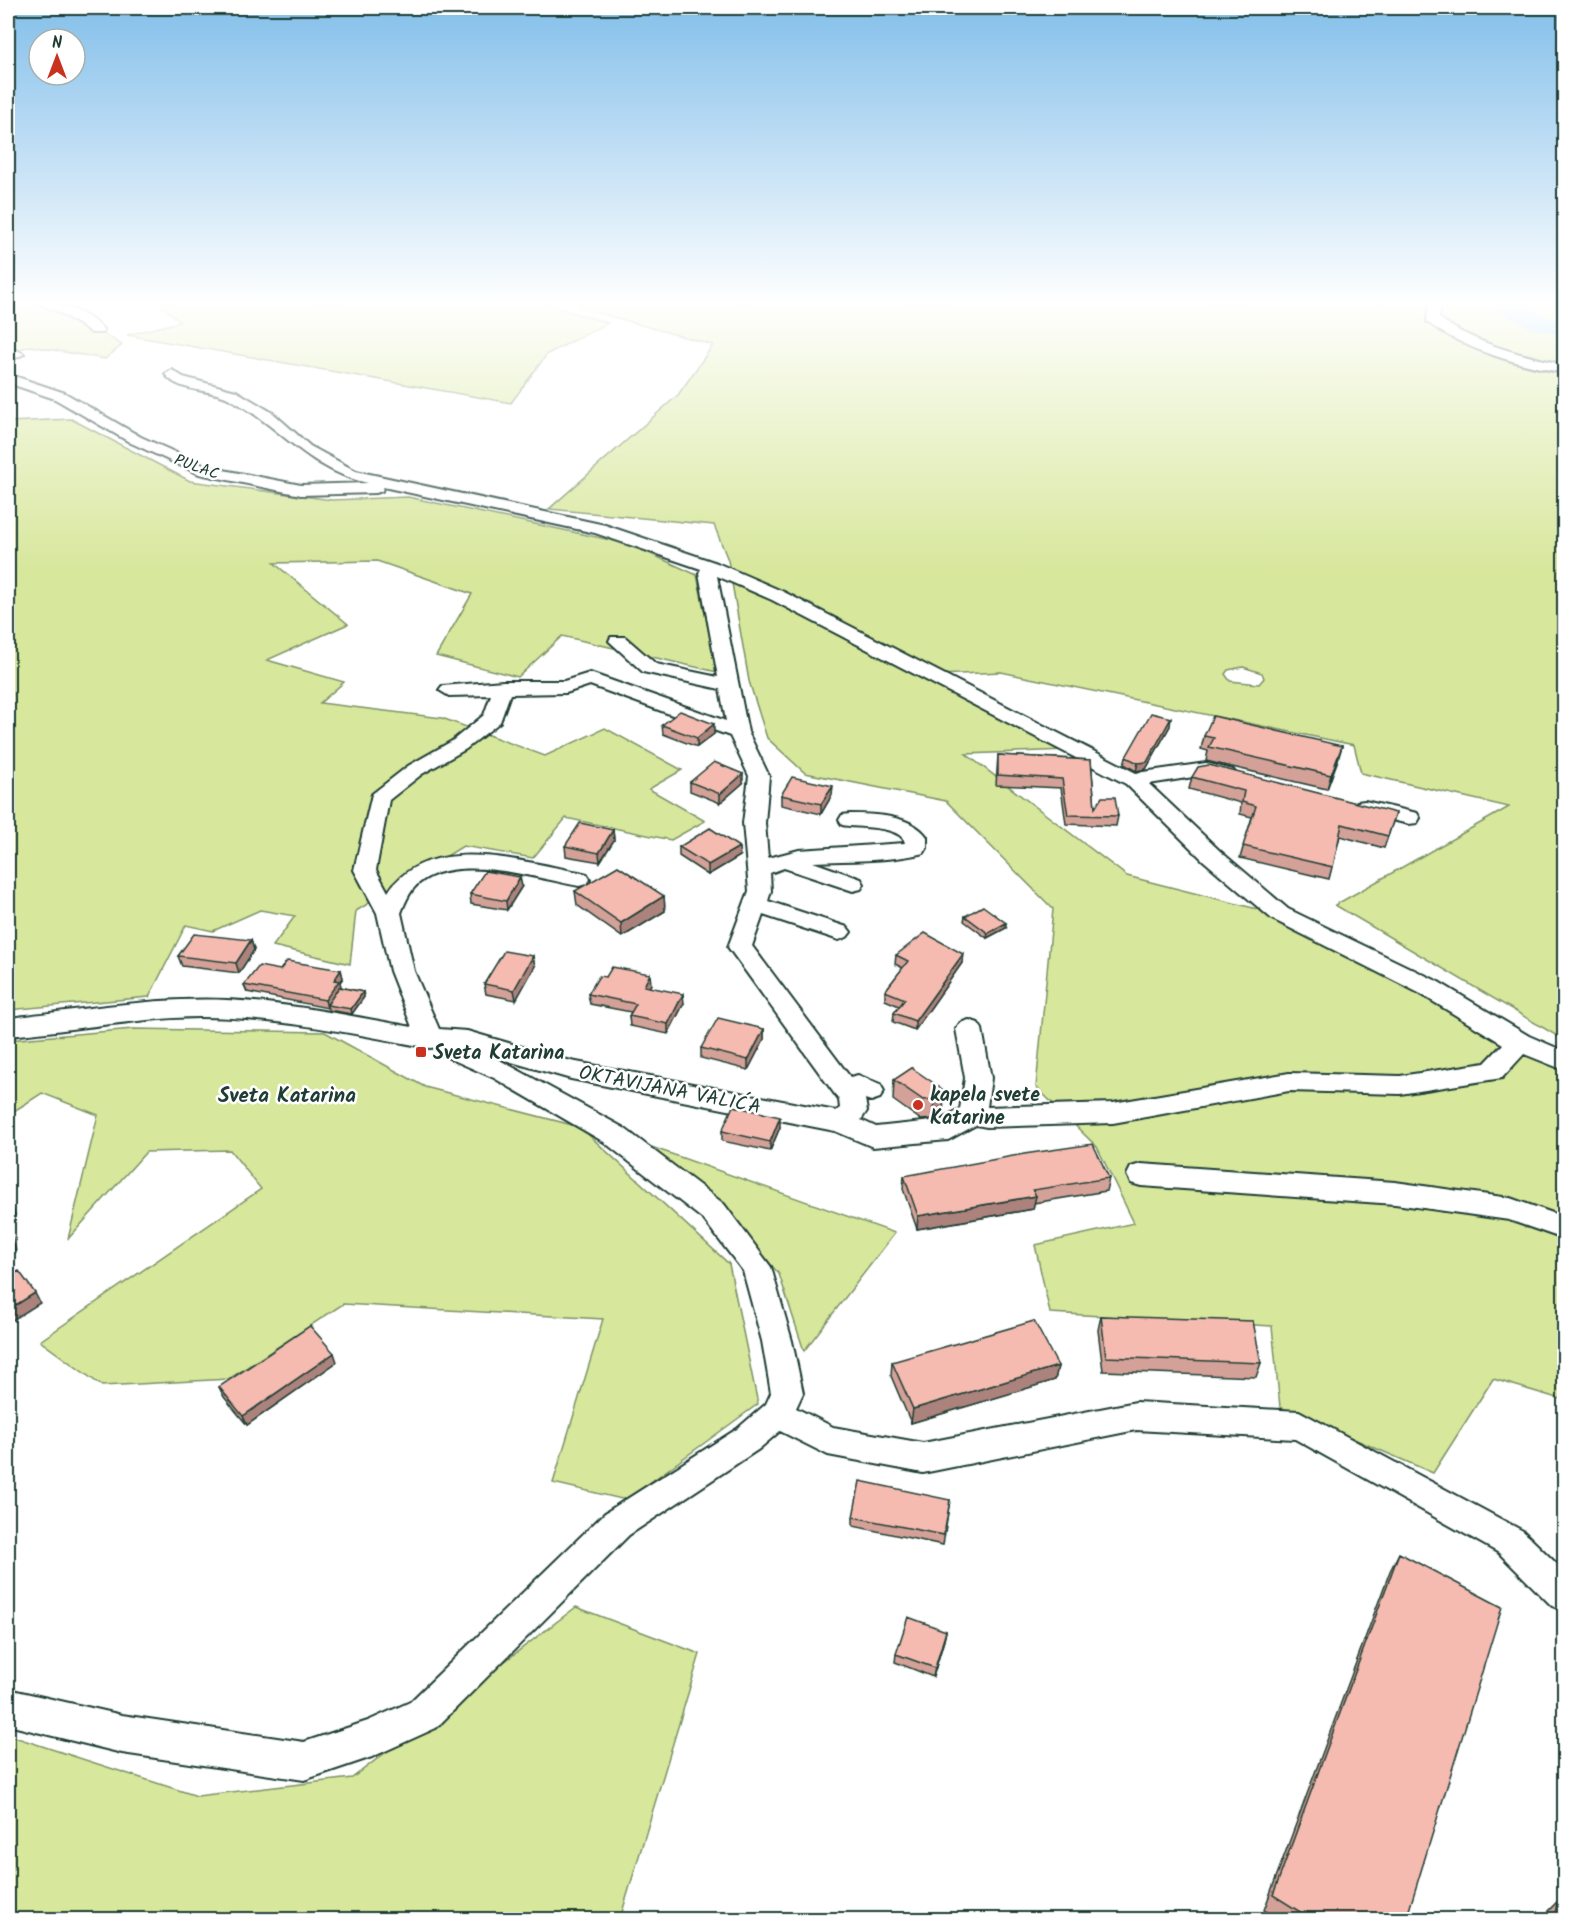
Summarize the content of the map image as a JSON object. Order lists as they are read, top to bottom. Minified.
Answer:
{"streets":{"street":["PULAC","OKTAVIJANA VALIĆA"]},"districts":["Sveta Katarina"],"places":{"transit":["Sveta Katarina"],"other":["kapela svete Katarine"]},"north":"top"}
